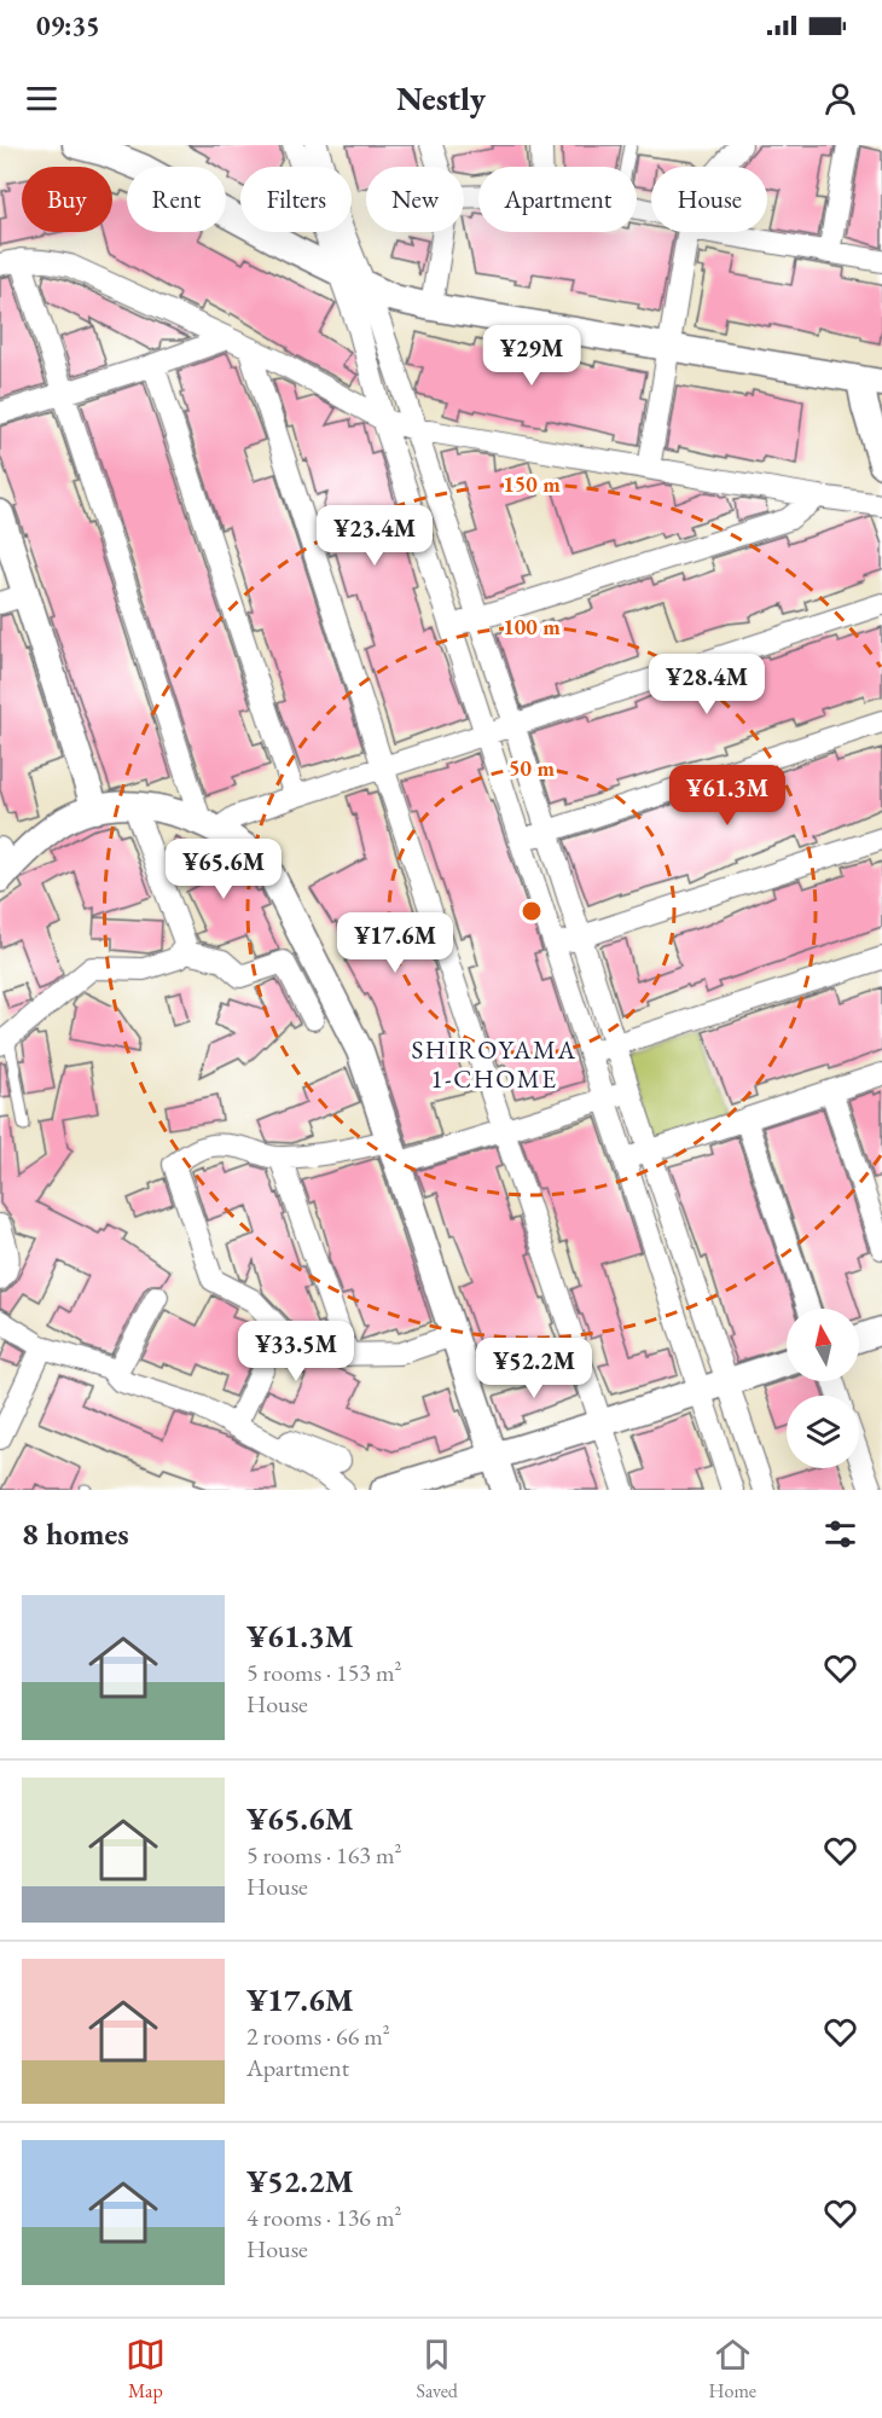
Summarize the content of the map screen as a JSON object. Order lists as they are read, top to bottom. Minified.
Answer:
{"districts":["SHIROYAMA 1-CHOME"],"north":"top","page":{"status":"09:35","header":"Nestly","chip":["Buy","Rent","Filters","New","Apartment","House"],"price":["¥29M","¥23.4M","¥28.4M","¥61.3M","¥65.6M","¥17.6M","¥33.5M","¥52.2M"],"heading":"8 homes","list":[{"name":"¥61.3M","note":"5 rooms · 153 m² · House"},{"name":"¥65.6M","note":"5 rooms · 163 m² · House"},{"name":"¥17.6M","note":"2 rooms · 66 m² · Apartment"},{"name":"¥52.2M","note":"4 rooms · 136 m² · House"}],"tabs":["Map","Saved","Home"]},"rings":["150 m","100 m","50 m"]}
